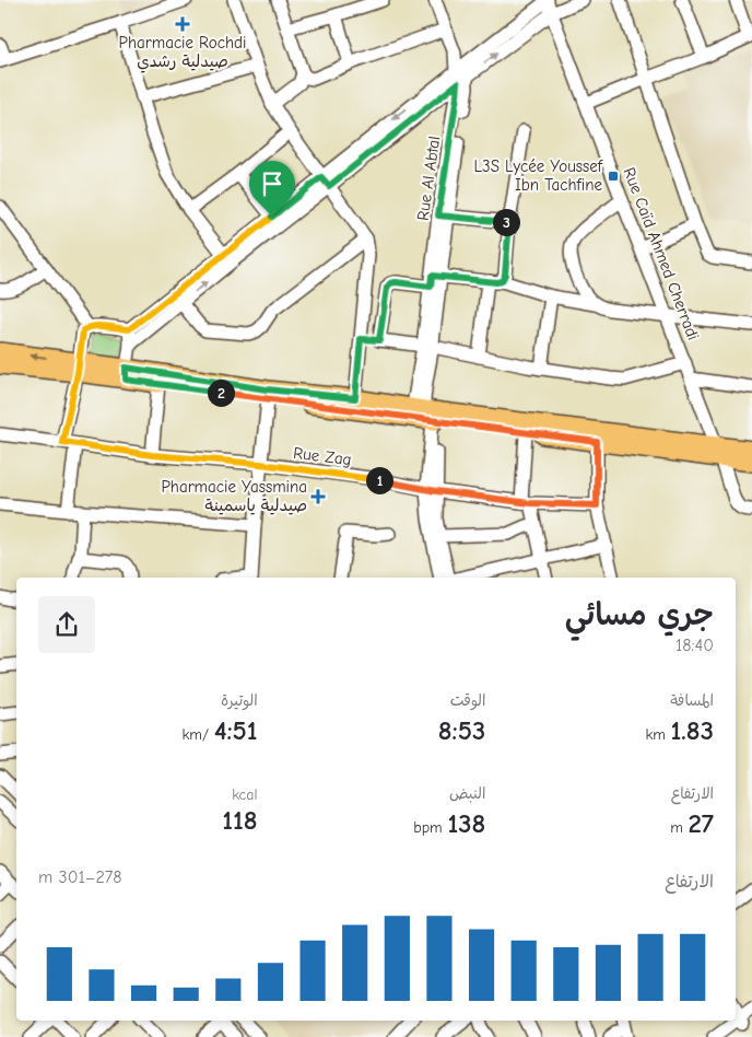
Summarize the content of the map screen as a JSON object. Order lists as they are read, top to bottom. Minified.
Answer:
{"streets":{"street":["Rue Al Abtal","Rue Caïd Ahmed Cherradi","Rue Zag"]},"crossings":[["Rue Al Abtal","Rue Zag"]],"places":{"health":["Pharmacie Rochdi صيدلية رشدي","Pharmacie Yassmina صيدلية ياسمينة"],"transit":["L3S Lycée Youssef Ibn Tachfine"]},"page":{"pins":["3","2","1"],"heading":["جري مسائي","18:40"],"stats":[["المسافة","1.83 km"],["الوقت","8:53"],["الوتيرة","4:51 /km"],["الارتفاع","27 m"],["النبض","138 bpm"],["kcal","118"]],"chart":["الارتفاع","278–301 m"]}}
